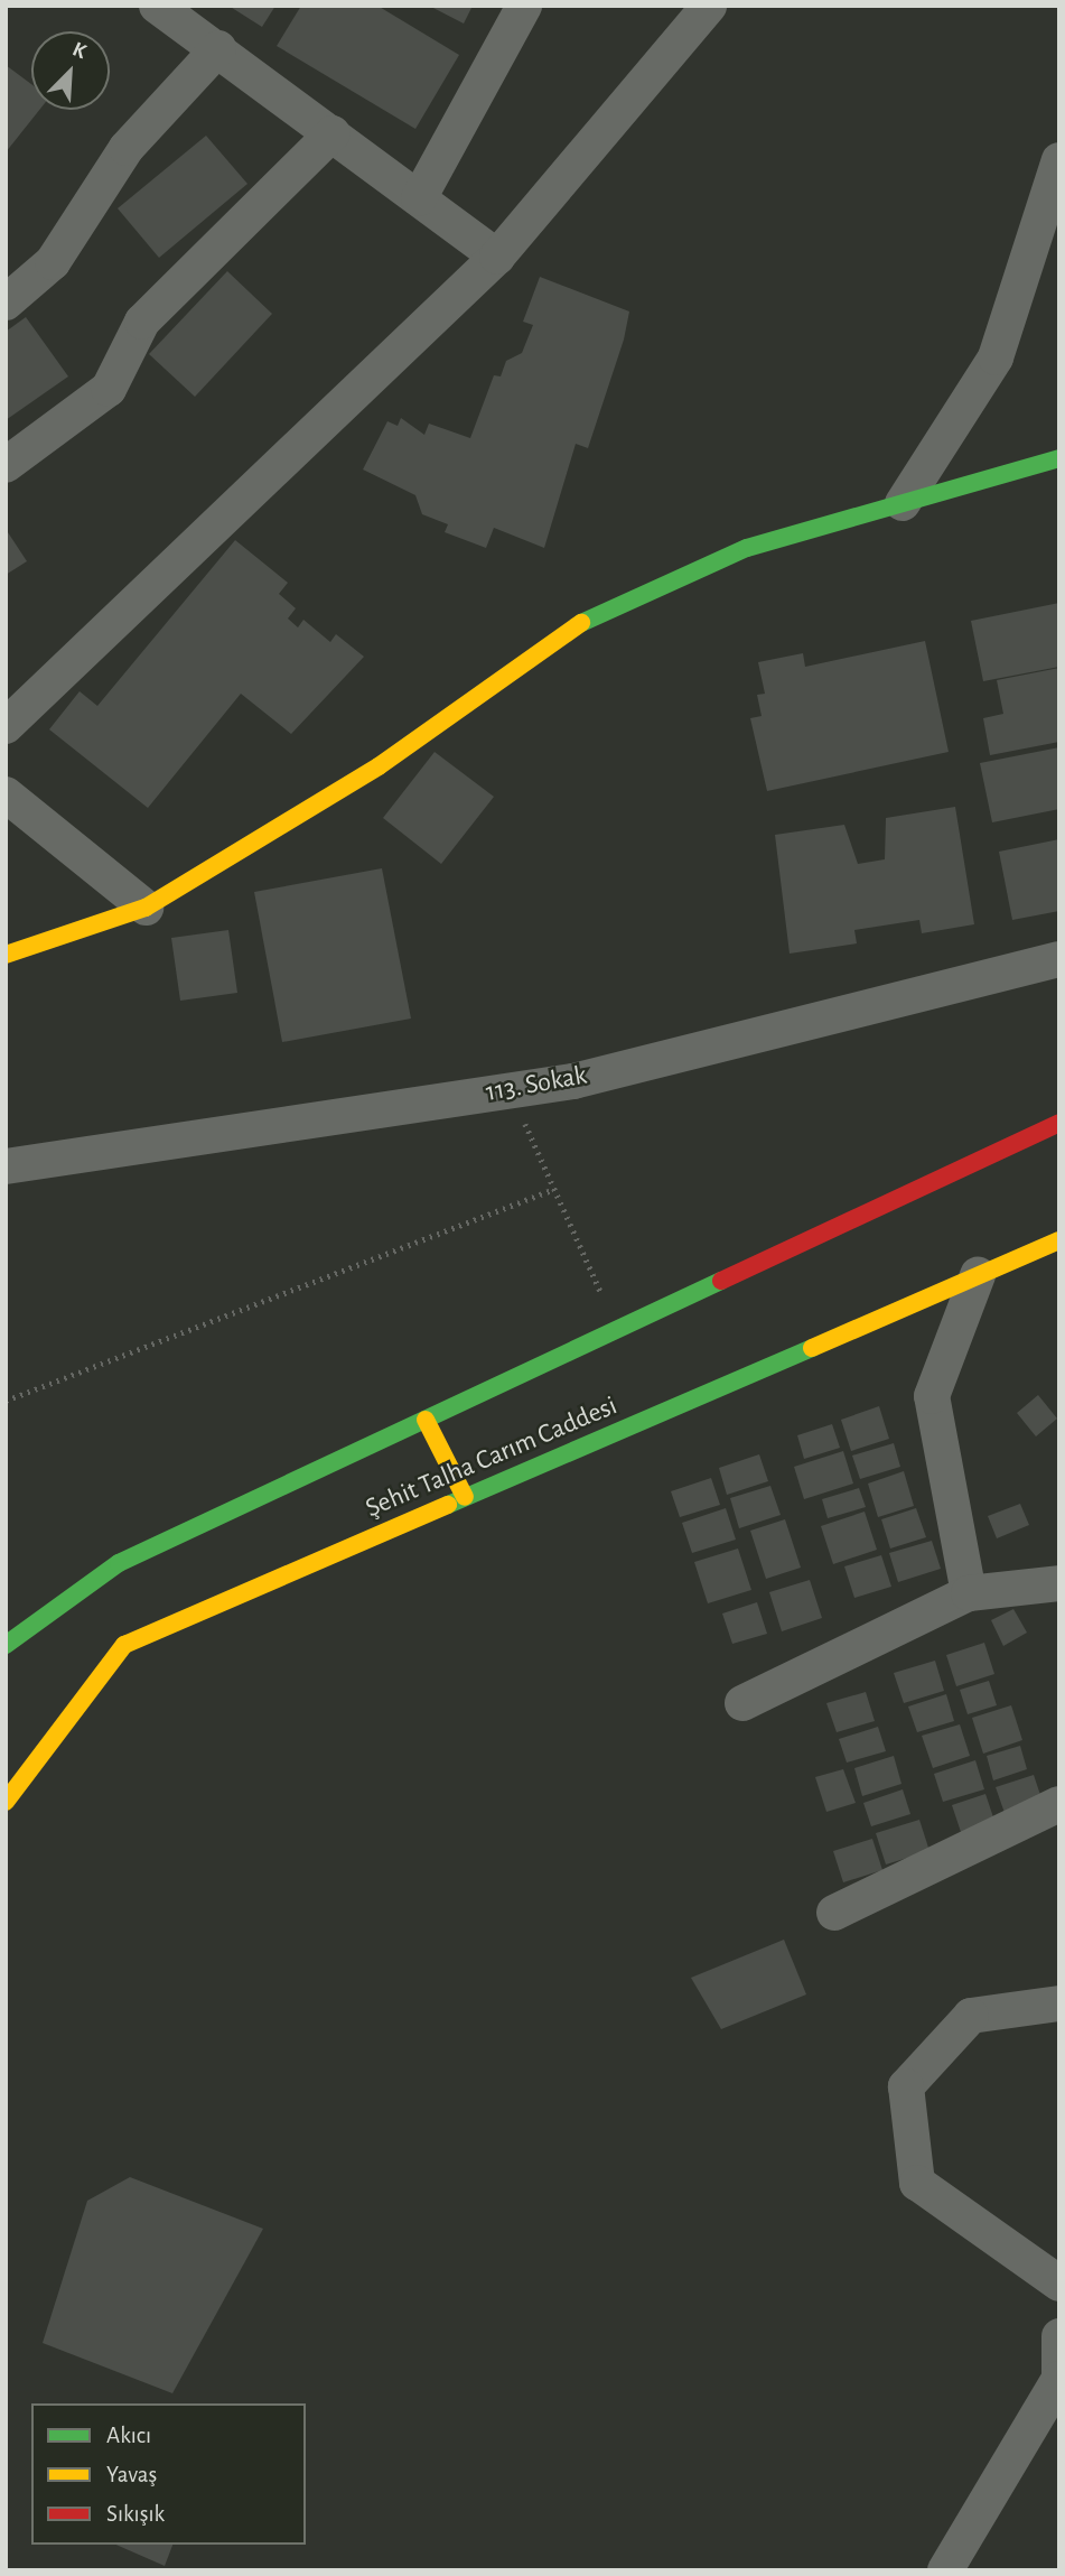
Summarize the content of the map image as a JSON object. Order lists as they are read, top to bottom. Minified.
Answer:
{"streets":{"street":["113. Sokak","Şehit Talha Carım Caddesi"]},"legend":["Akıcı","Yavaş","Sıkışık"],"north":"top right"}
